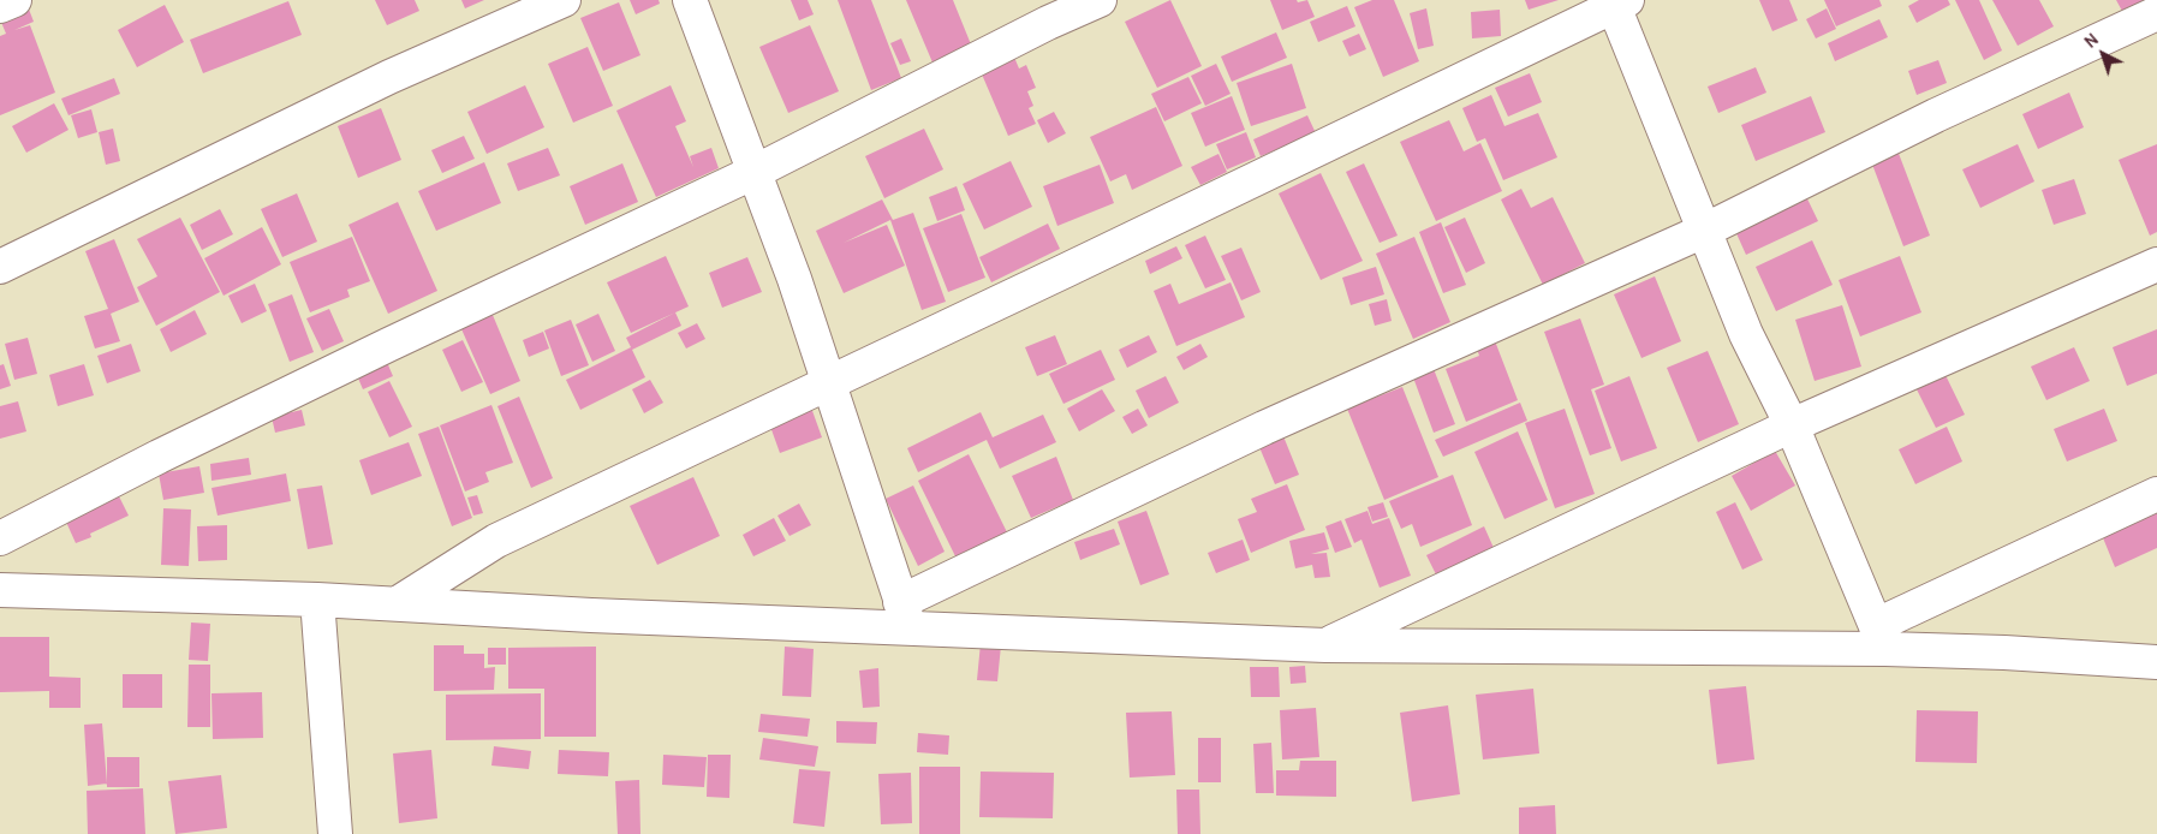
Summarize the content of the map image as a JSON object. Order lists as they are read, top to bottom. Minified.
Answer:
{"north":"top left"}
